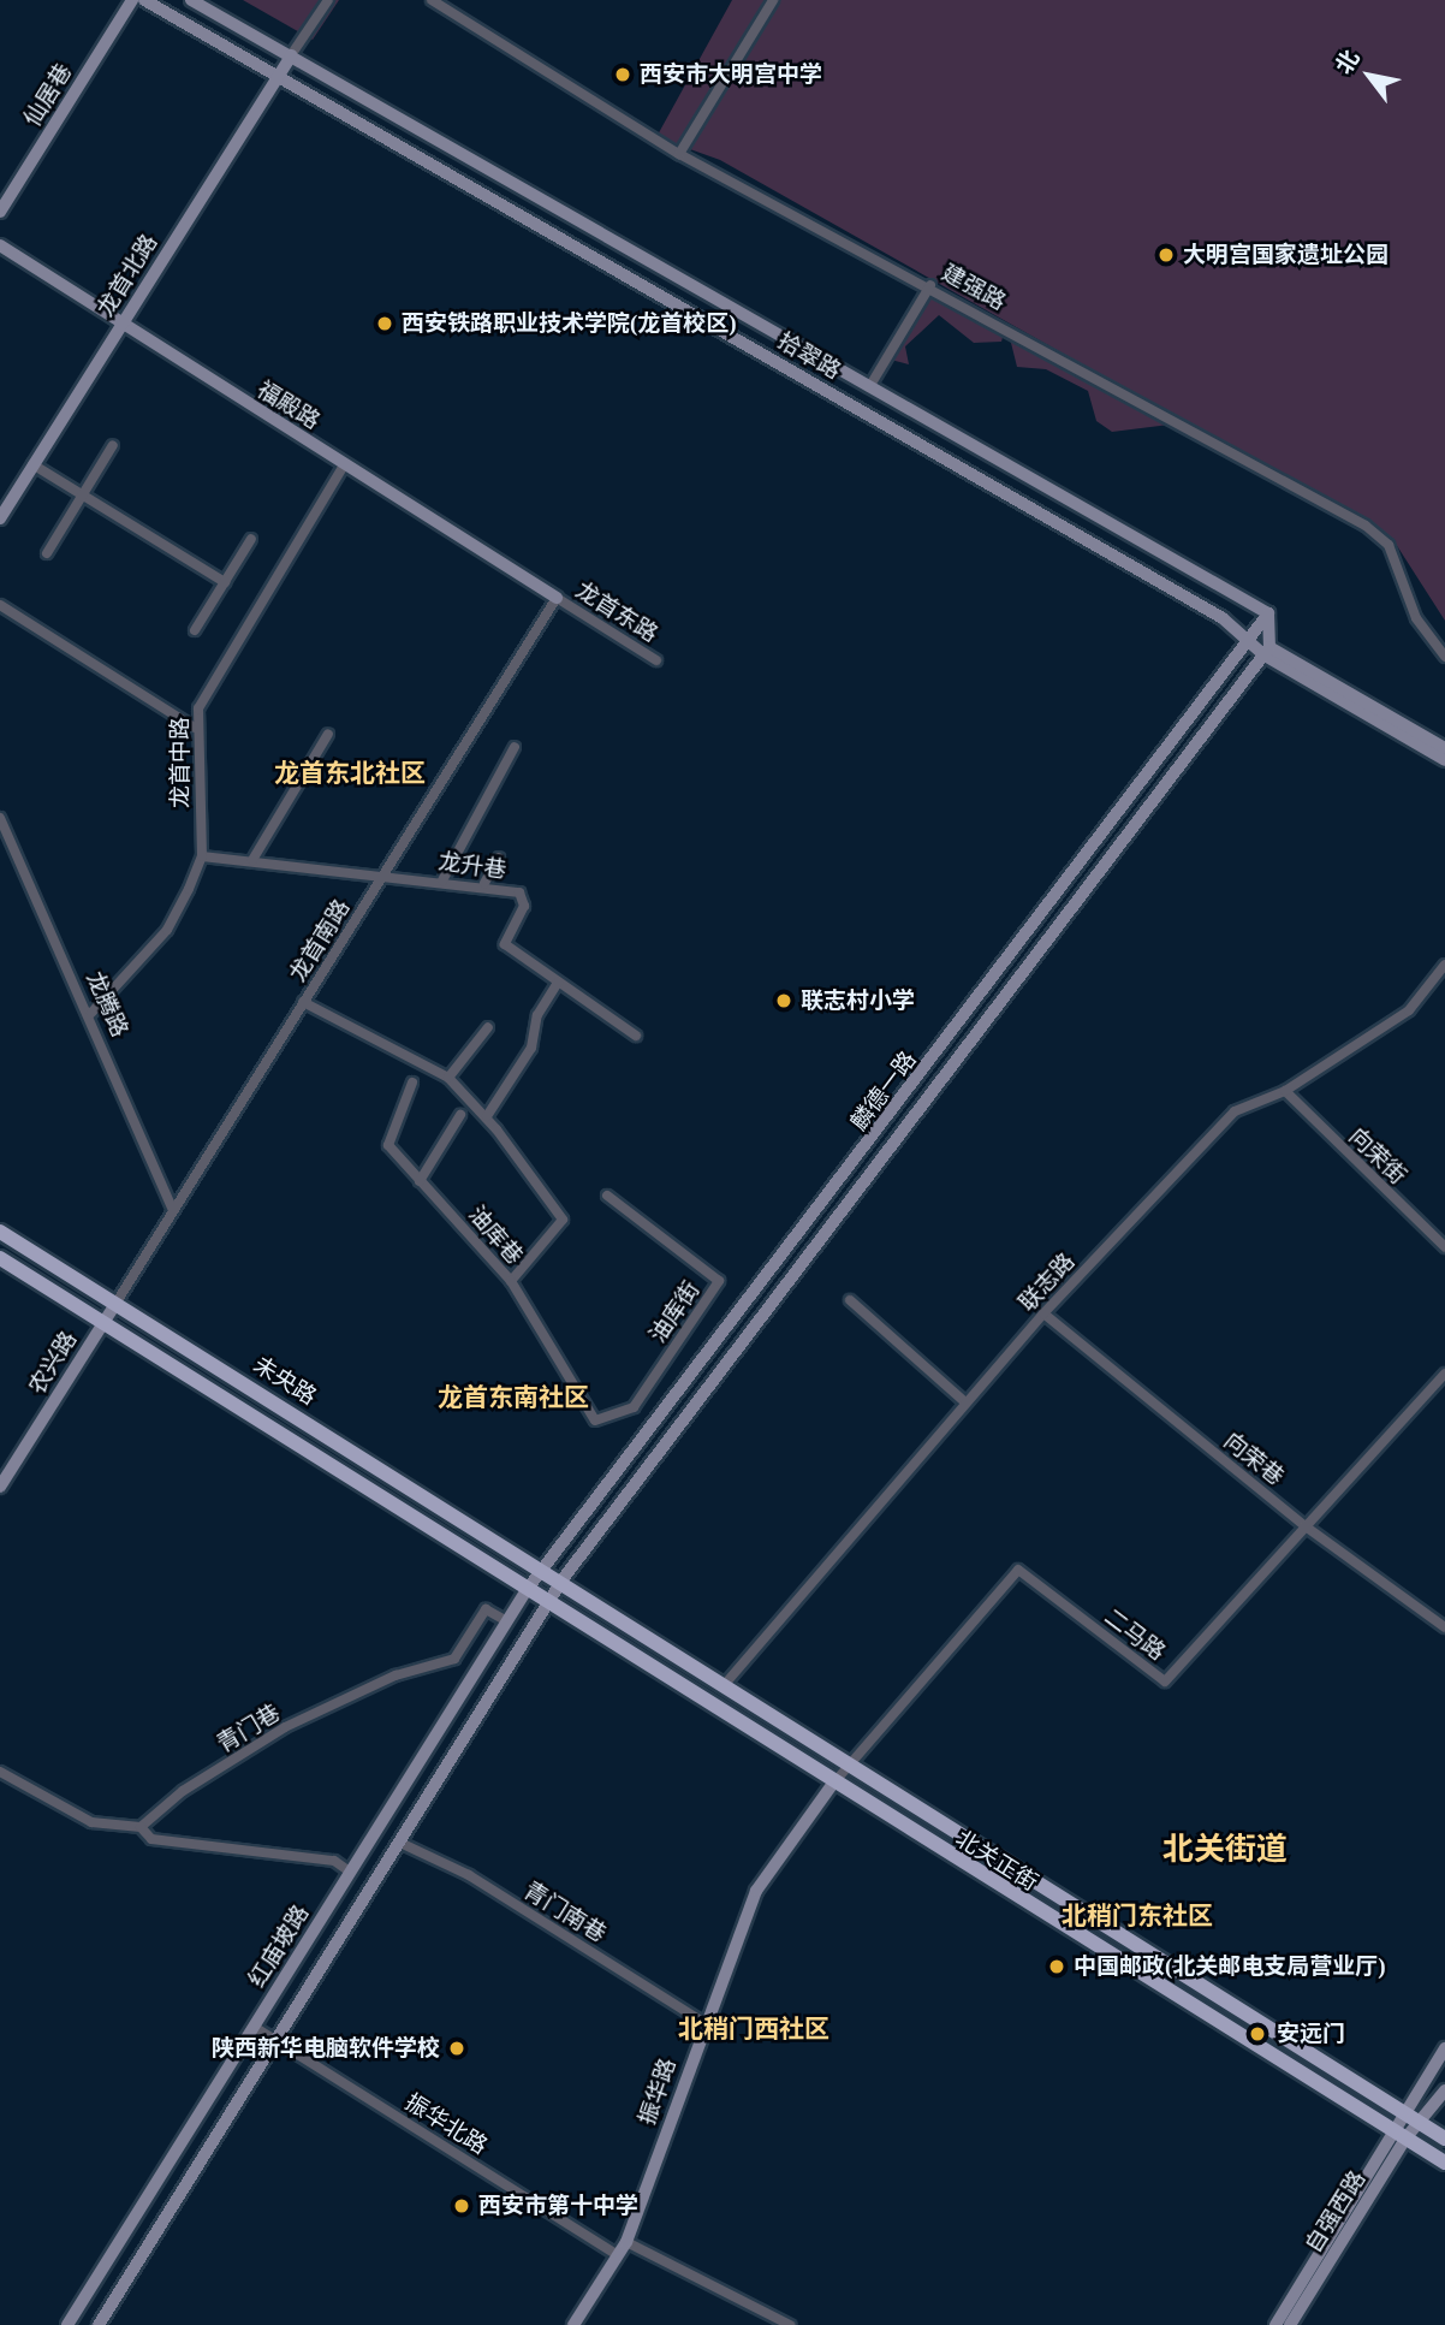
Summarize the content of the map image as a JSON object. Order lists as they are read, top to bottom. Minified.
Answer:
{"streets":{"main road":["仙居巷","龙首北路","拾翠路","福殿路","麟德一路","农兴路","未央路","北关正街","红庙坡路","振华路","自强西路"],"street":["建强路","龙首东路","龙首中路","龙升巷","龙首南路","龙腾路","向荣街","油库巷","联志路","油库街","向荣巷","二马路","青门巷","青门南巷","振华北路"]},"crossings":[["龙首北路","拾翠路"],["龙首北路","福殿路"],["拾翠路","麟德一路"],["福殿路","龙首东路"],["福殿路","龙首中路"],["福殿路","龙首南路"],["龙首东路","龙首南路"],["龙首中路","龙升巷"],["龙首中路","龙腾路"],["龙升巷","龙首南路"],["龙首南路","龙腾路"],["龙首南路","农兴路"],["龙首南路","未央路"],["麟德一路","未央路"],["麟德一路","北关正街"],["麟德一路","红庙坡路"],["向荣街","联志路"],["油库巷","油库街"],["联志路","向荣巷"],["联志路","北关正街"],["农兴路","未央路"],["未央路","北关正街"],["未央路","红庙坡路"],["向荣巷","二马路"],["二马路","北关正街"],["二马路","振华路"],["青门巷","红庙坡路"],["北关正街","红庙坡路"],["北关正街","振华路"],["北关正街","自强西路"],["青门南巷","红庙坡路"],["青门南巷","振华路"],["红庙坡路","振华北路"],["振华路","振华北路"]],"districts":["龙首东北社区","龙首东南社区","北关街道","北稍门东社区","北稍门西社区"],"places":["西安市大明宫中学","大明宫国家遗址公园","西安铁路职业技术学院(龙首校区)","联志村小学","中国邮政(北关邮电支局营业厅)","安远门","陕西新华电脑软件学校","西安市第十中学"],"north":"top left"}
